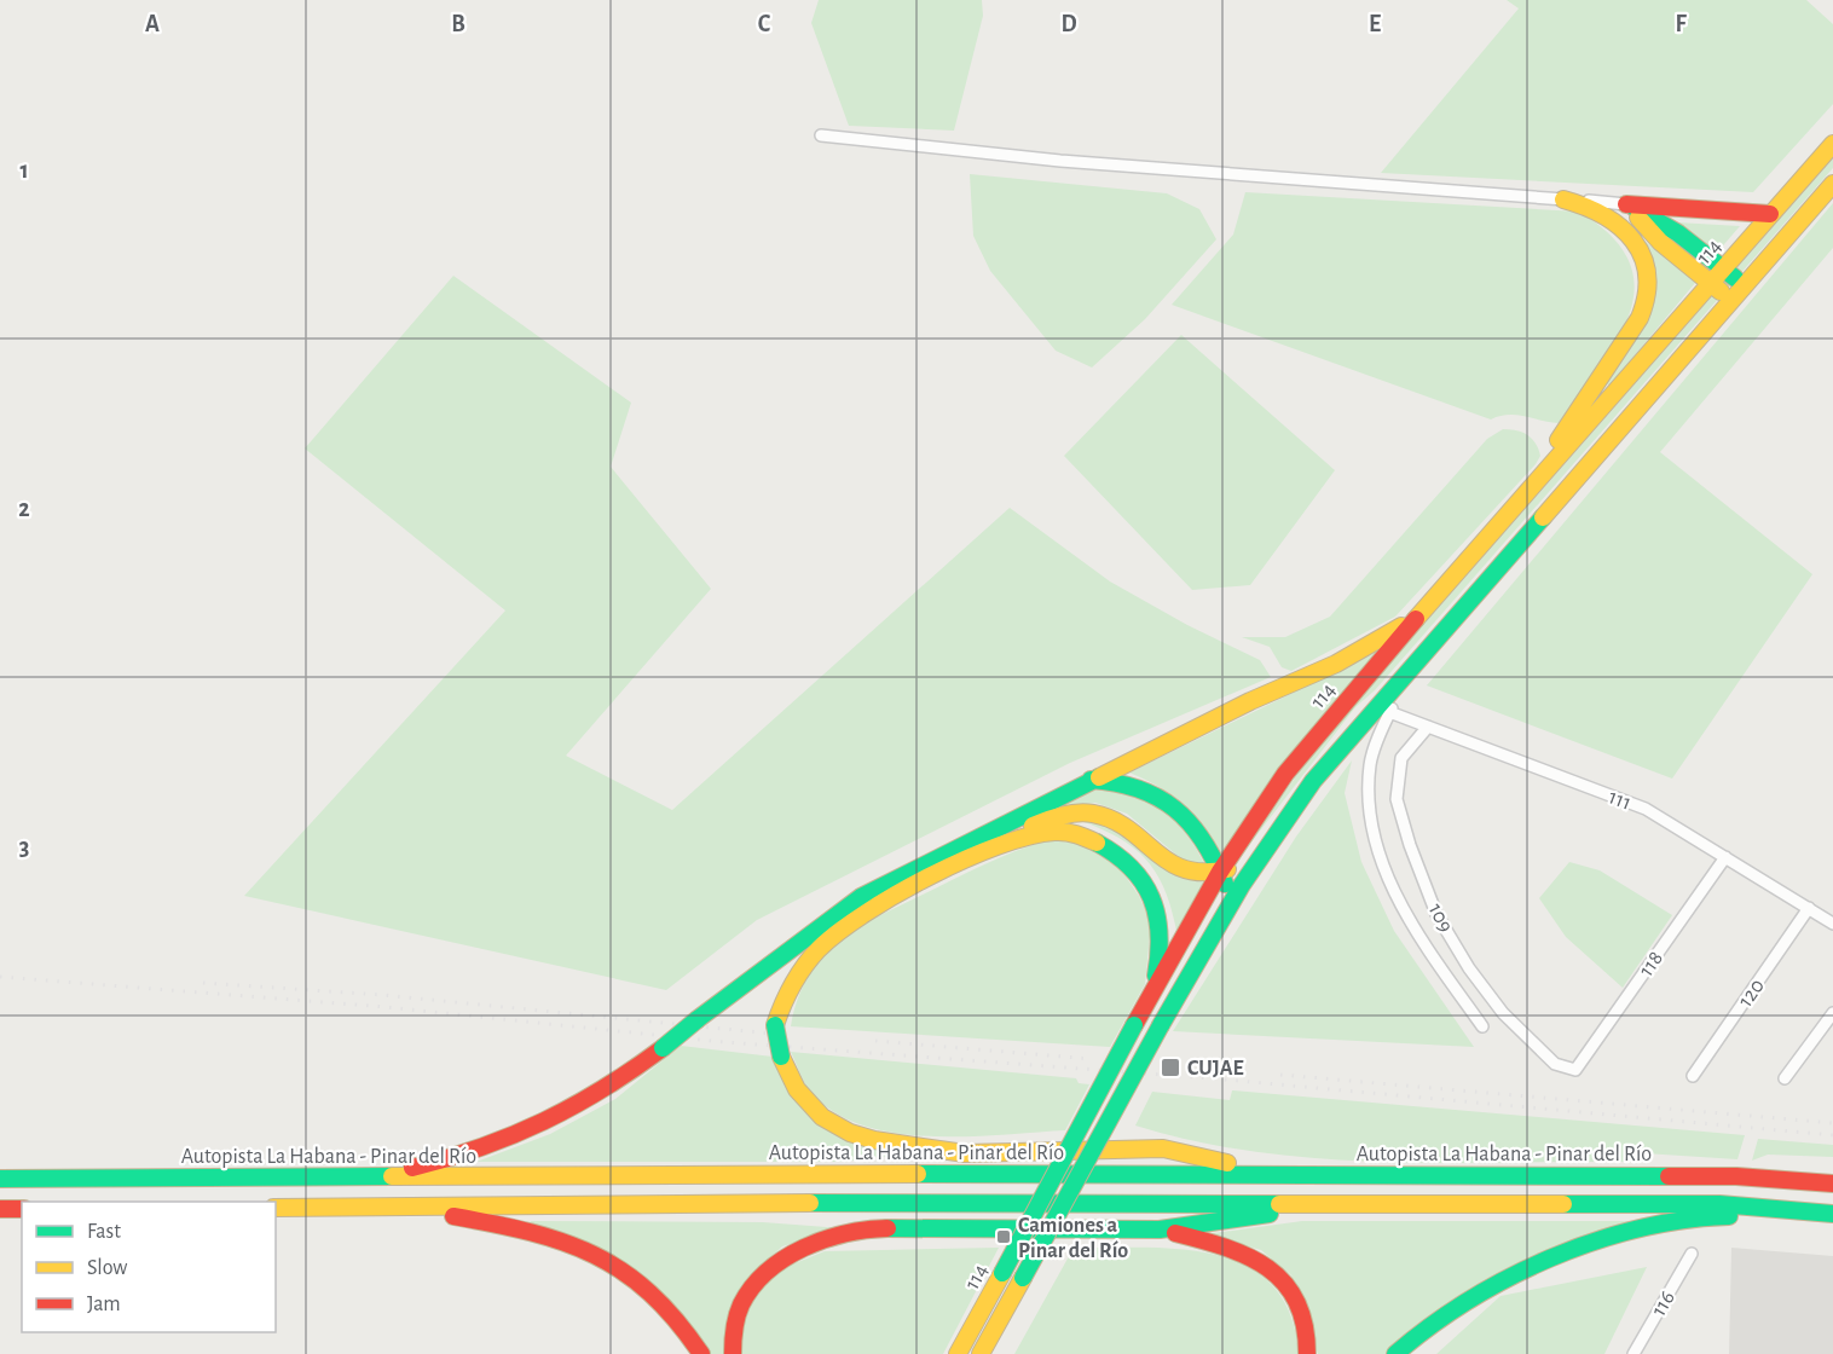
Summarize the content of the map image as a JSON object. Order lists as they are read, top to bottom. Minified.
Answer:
{"streets":{"highway":["114","Autopista La Habana - Pinar del Río"],"street":["111","109","118","120","116"]},"crossings":[["111","109"],["111","118"],["111","120"],["109","118"]],"places":{"transit":["CUJAE","Camiones a Pinar del Río"]},"legend":["Fast","Slow","Jam"],"grid":{"columns":["A","B","C","D","E","F"],"rows":["1","2","3"]}}
